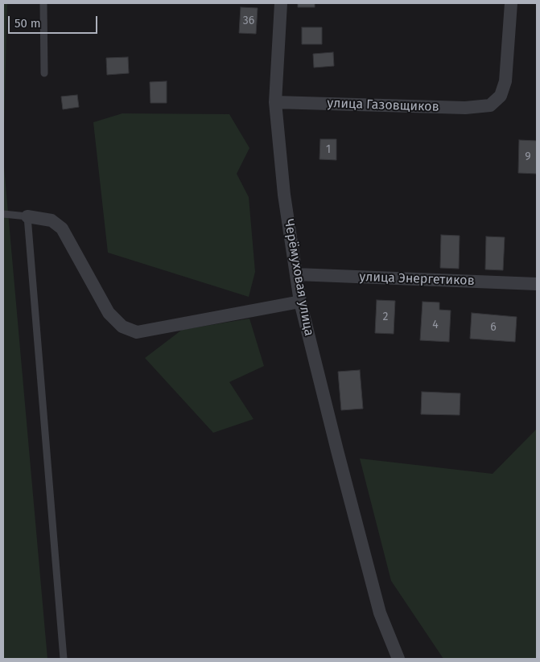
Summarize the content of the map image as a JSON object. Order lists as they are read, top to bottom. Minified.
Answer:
{"streets":{"street":["улица Газовщиков","Черёмуховая улица","улица Энергетиков"]},"crossings":[["улица Газовщиков","Черёмуховая улица"],["Черёмуховая улица","улица Энергетиков"]],"house_numbers":["36","1","9","2","4","6"],"scale_bar":"50 m"}
